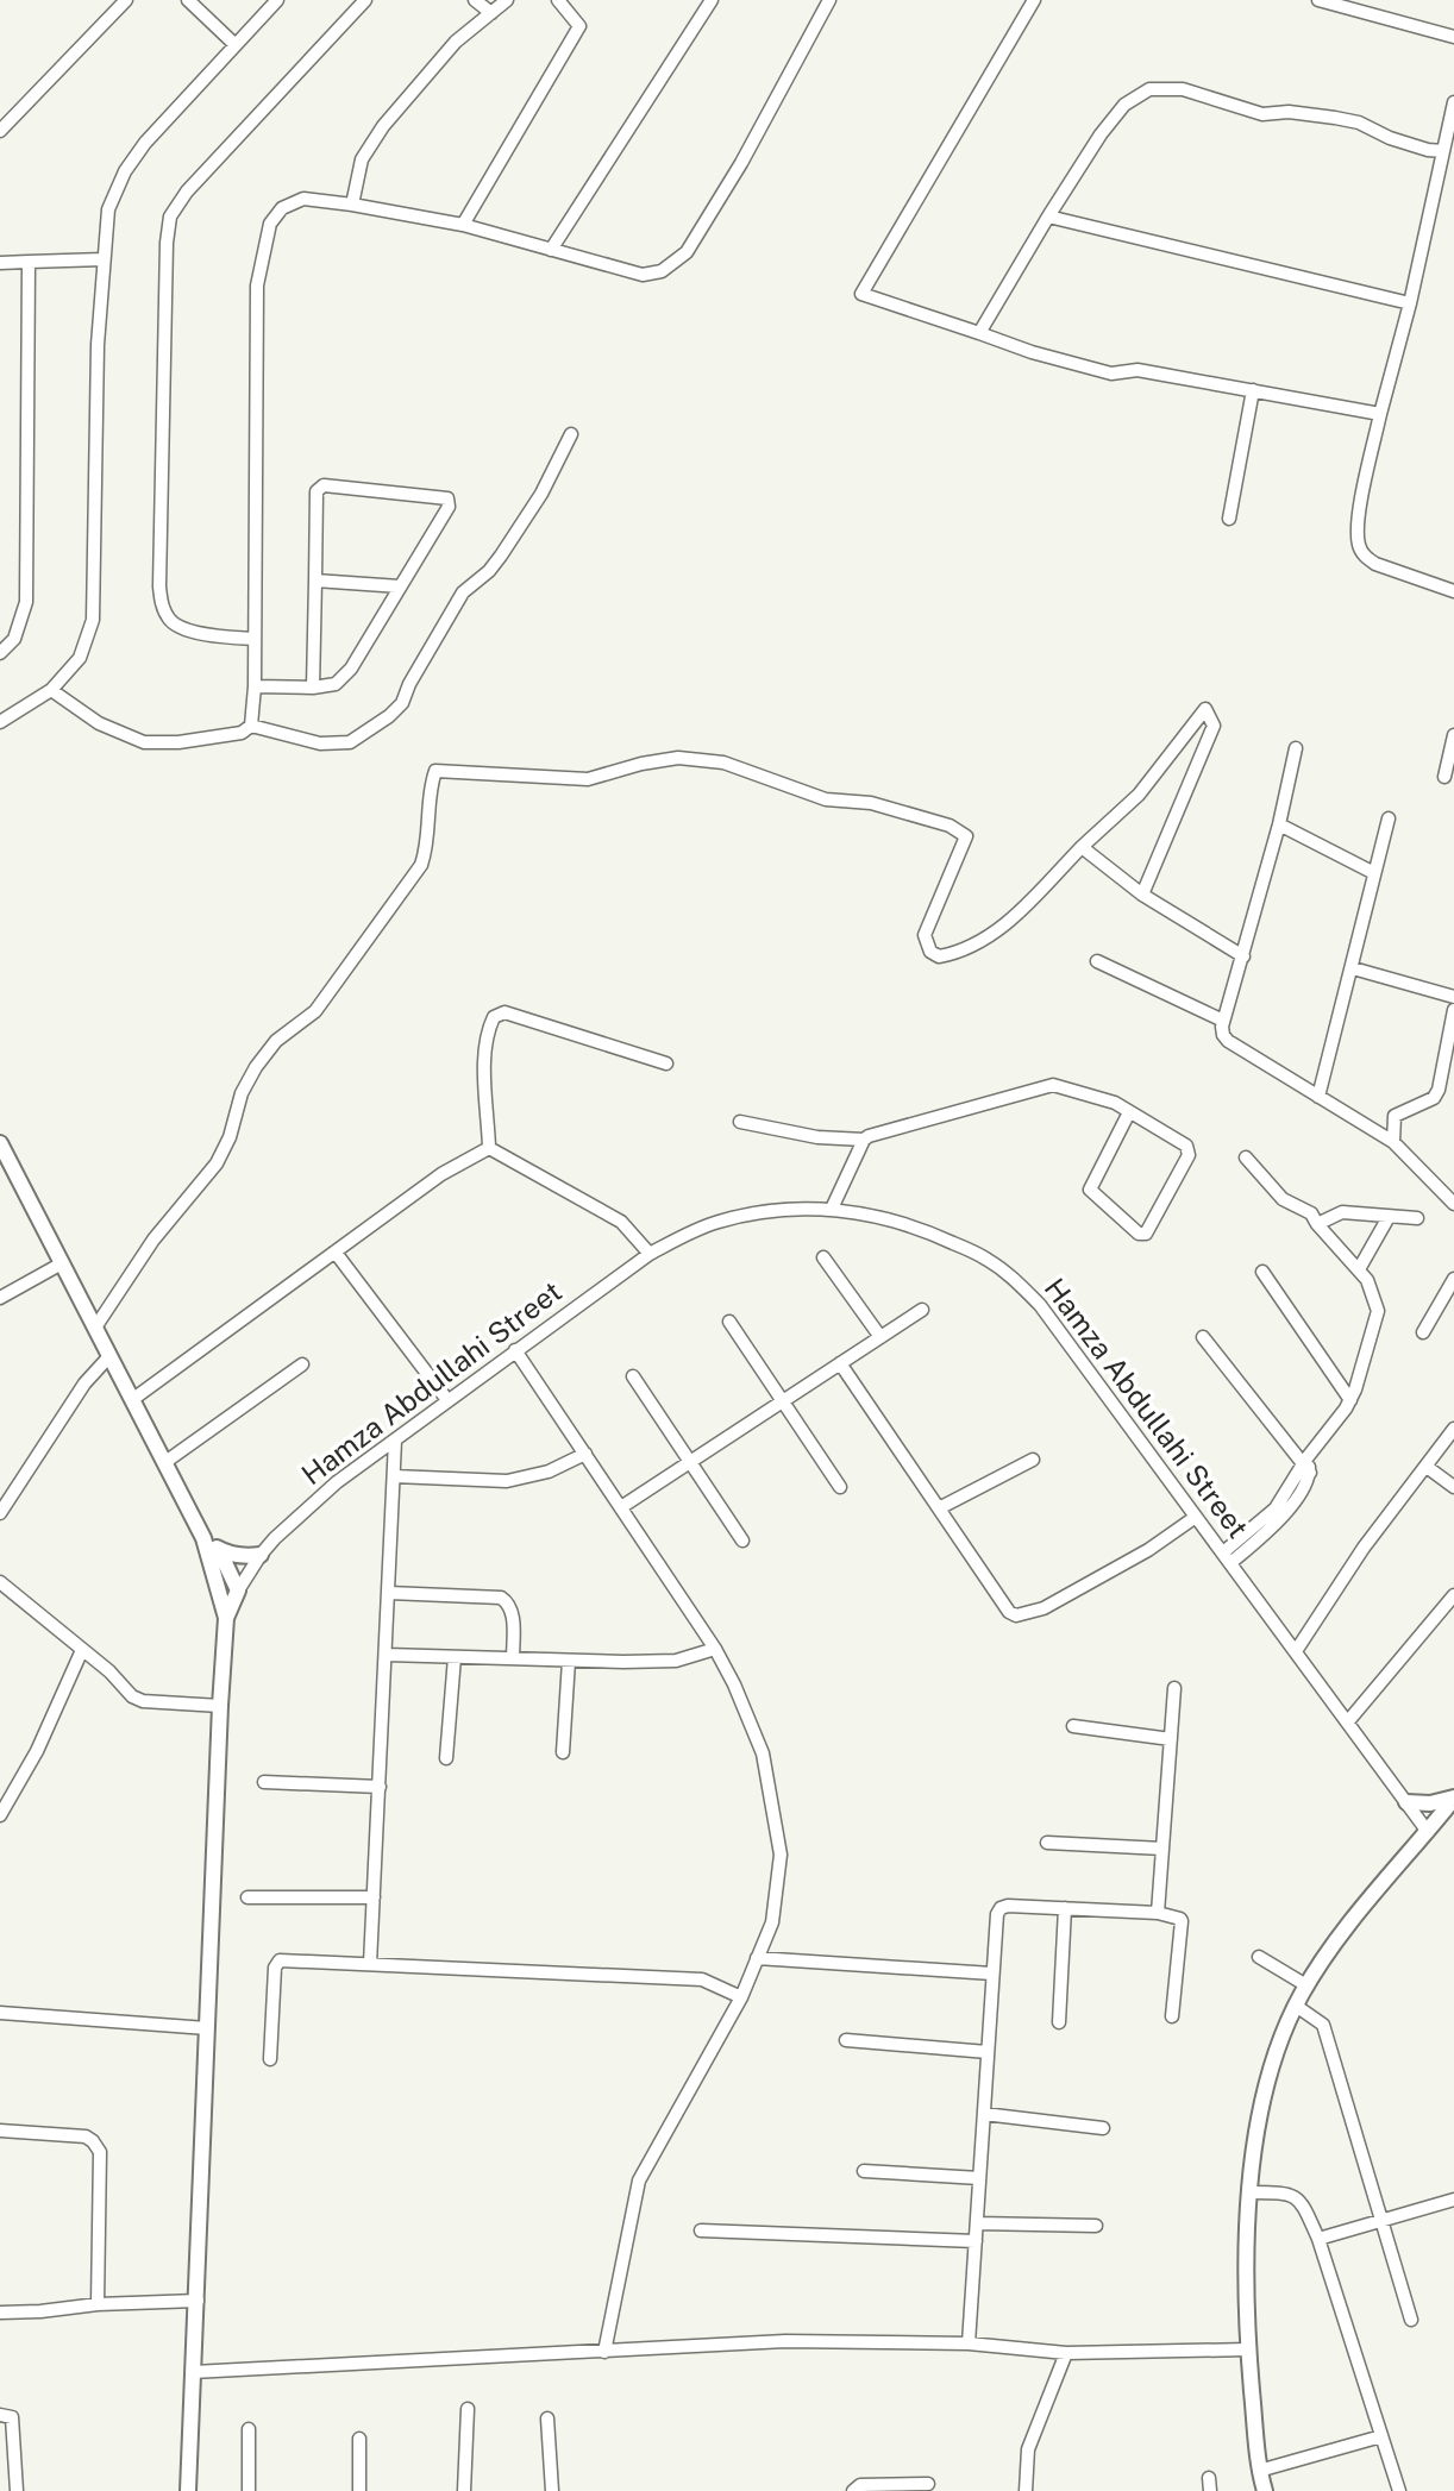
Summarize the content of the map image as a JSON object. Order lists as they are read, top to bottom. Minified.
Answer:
{"streets":{"street":["Hamza Abdullahi Street"]}}
